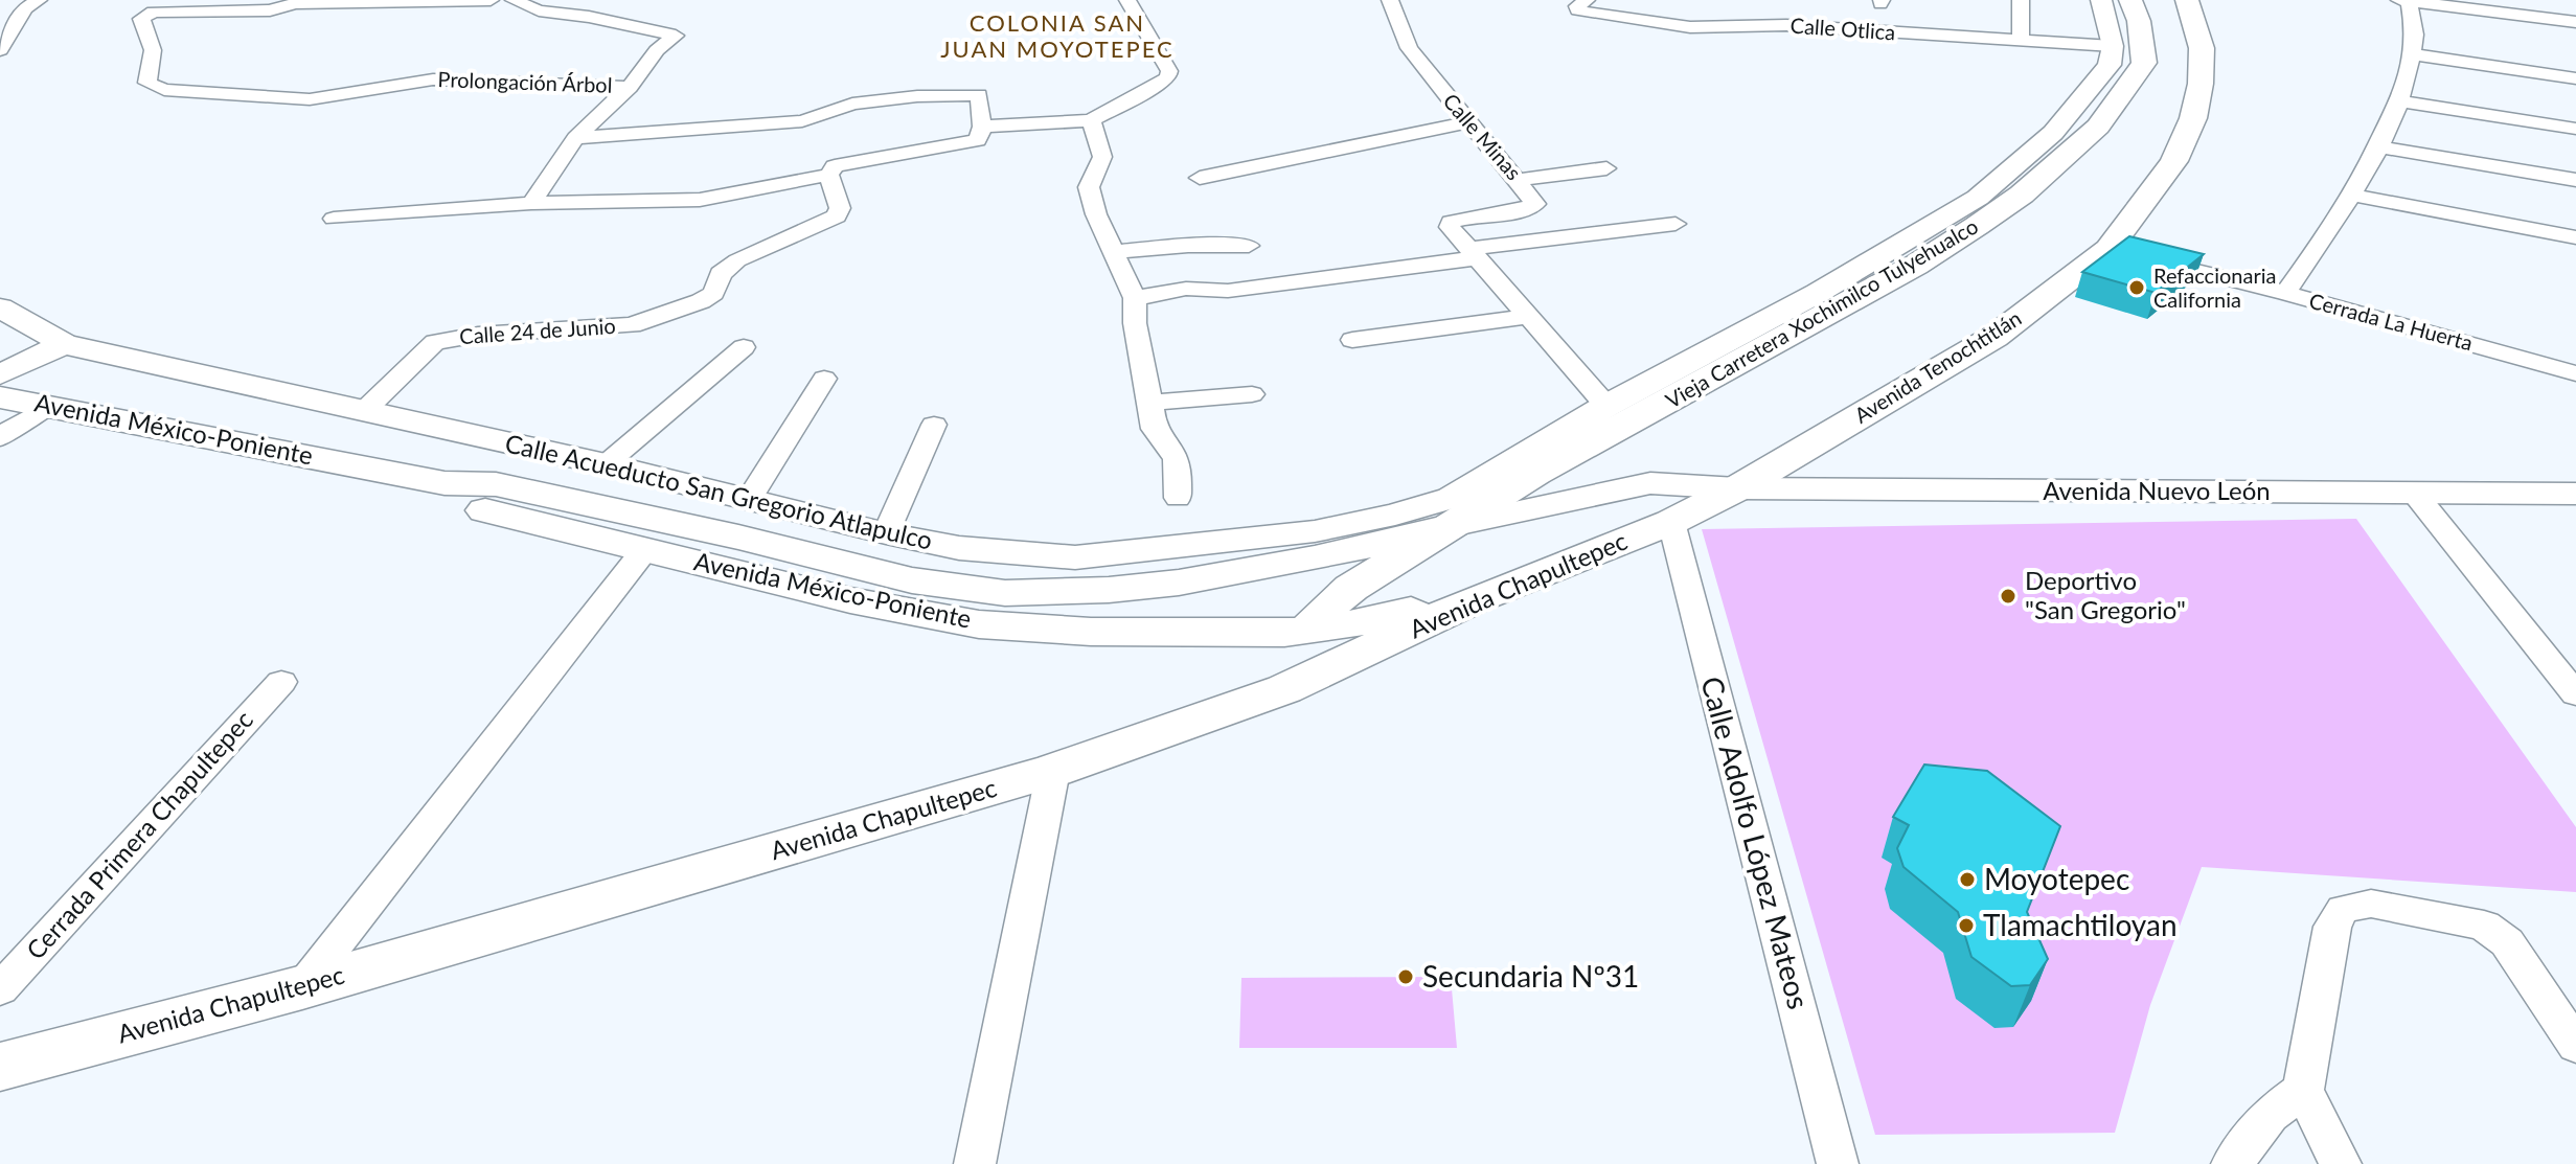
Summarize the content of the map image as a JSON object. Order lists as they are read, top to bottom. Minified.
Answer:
{"streets":{"main road":["Vieja Carretera Xochimilco Tulyehualco","Avenida Tenochtitlán","Avenida México-Poniente","Avenida Chapultepec"],"street":["Calle Otlica","Prolongación Árbol","Calle Minas","Cerrada La Huerta","Calle 24 de Junio","Avenida Nuevo León","Calle Acueducto San Gregorio Atlapulco","Cerrada Primera Chapultepec","Calle Adolfo López Mateos"]},"crossings":[["Vieja Carretera Xochimilco Tulyehualco","Avenida México-Poniente"],["Cerrada La Huerta","Avenida Tenochtitlán"],["Calle 24 de Junio","Calle Acueducto San Gregorio Atlapulco"],["Avenida Tenochtitlán","Avenida Nuevo León"],["Avenida Tenochtitlán","Avenida Chapultepec"],["Avenida México-Poniente","Avenida Nuevo León"],["Avenida México-Poniente","Calle Acueducto San Gregorio Atlapulco"],["Avenida Nuevo León","Calle Acueducto San Gregorio Atlapulco"],["Avenida Nuevo León","Avenida Chapultepec"],["Avenida Chapultepec","Calle Adolfo López Mateos"]],"districts":["COLONIA SAN JUAN MOYOTEPEC"],"places":["Refaccionaria California","Deportivo \"San Gregorio\"","Moyotepec","Tlamachtiloyan","Secundaria Nº31"]}
